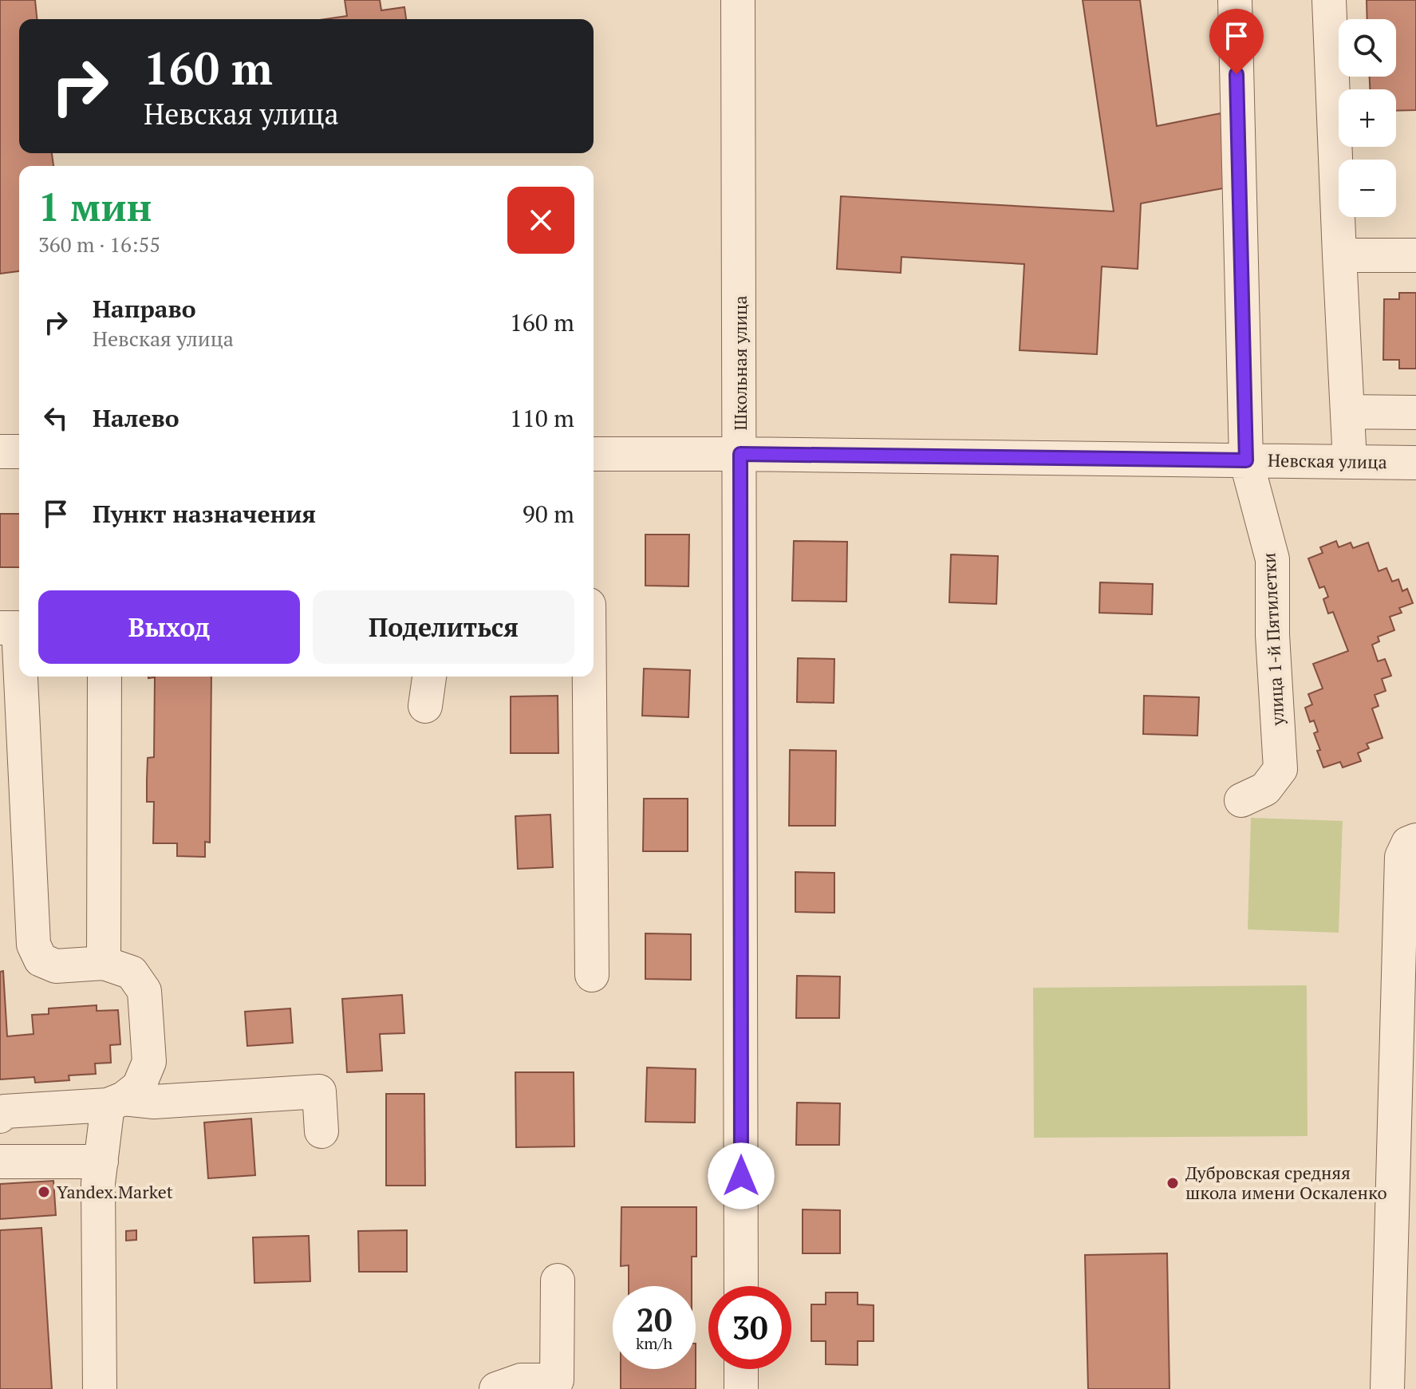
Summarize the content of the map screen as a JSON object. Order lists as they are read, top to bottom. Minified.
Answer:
{"streets":{"street":["Школьная улица","Невская улица","улица 1-й Пятилетки"]},"crossings":[["Школьная улица","Невская улица"],["Невская улица","улица 1-й Пятилетки"]],"places":["Дубровская средняя школа имени Оскаленко","Yandex.Market"],"page":{"map_buttons":["+","−"],"turn":["160 m","Невская улица"],"heading":["1 мин","360 m · 16:55"],"list":[{"name":"Направо","note":"Невская улица","value":"160 m"},{"name":"Налево","value":"110 m"},{"name":"Пункт назначения","value":"90 m"}],"buttons":["Выход","Поделиться"],"speed":"20 km/h","limit":"30"}}
